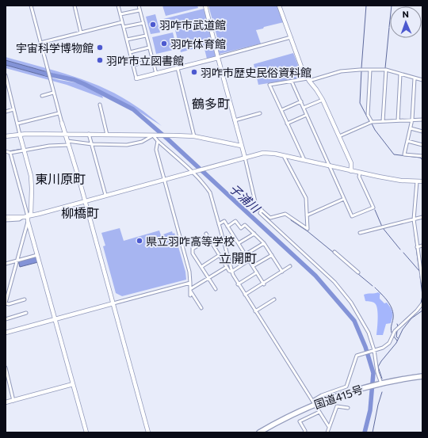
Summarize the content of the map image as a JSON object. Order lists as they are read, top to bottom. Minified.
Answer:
{"streets":{"highway":["国道415号"]},"districts":["鶴多町","東川原町","柳橋町","立開町"],"water":["子浦川"],"places":["羽咋市武道館","羽咋体育館","宇宙科学博物館","羽咋市立図書館","羽咋市歴史民俗資料館","県立羽咋高等学校"],"north":"top"}
